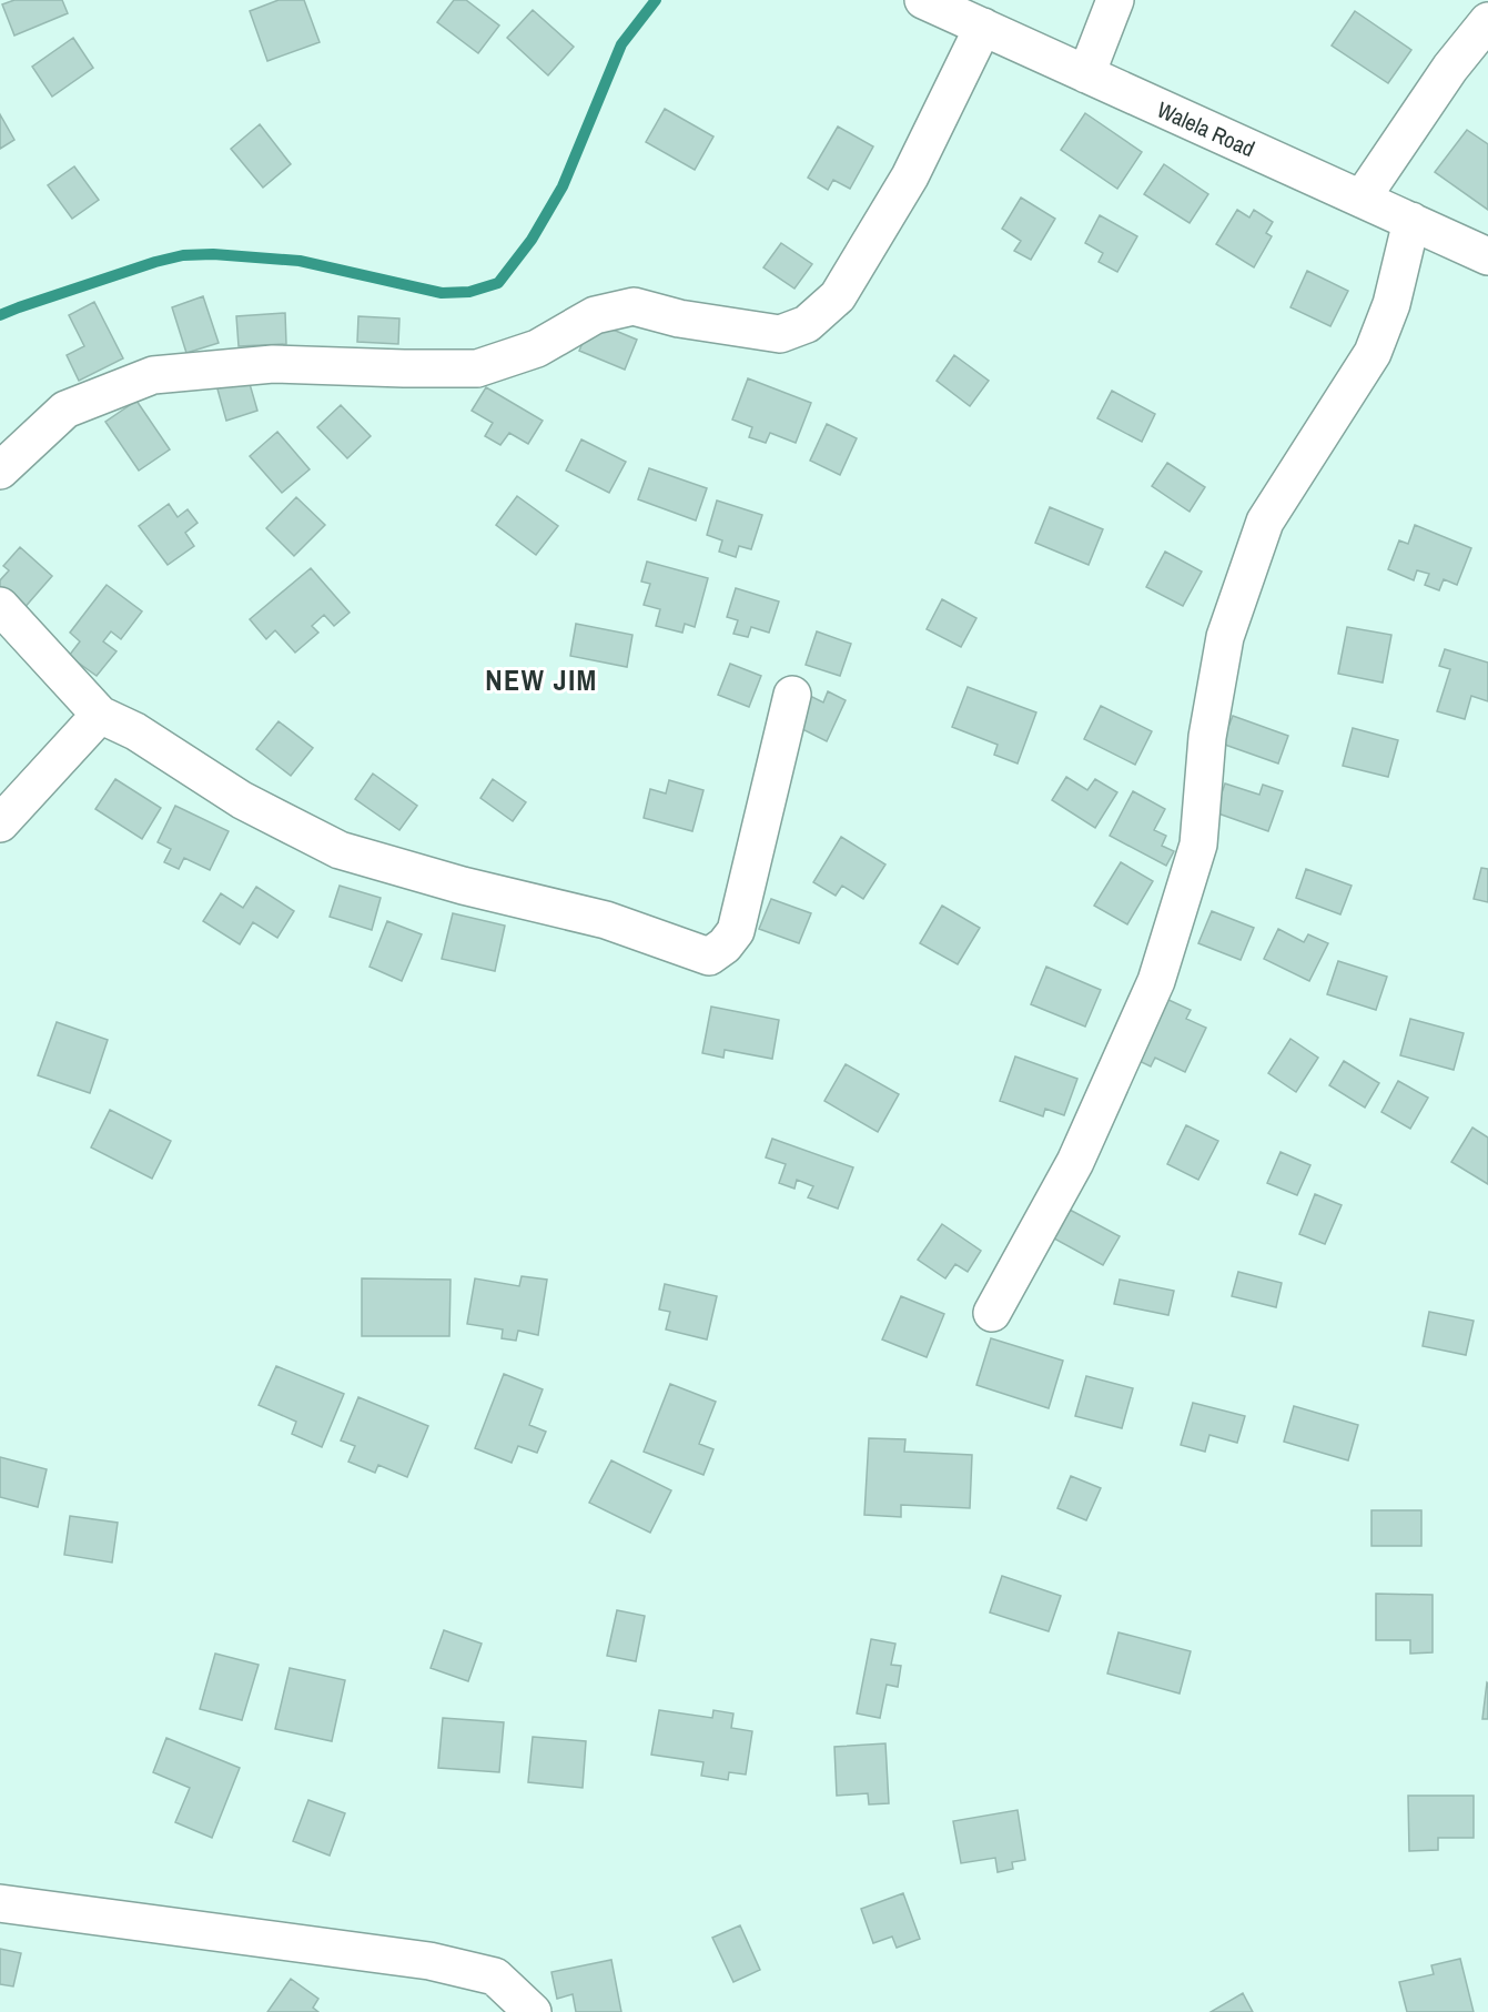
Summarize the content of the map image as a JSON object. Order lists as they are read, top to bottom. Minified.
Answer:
{"streets":{"street":["Walela Road"]},"districts":["NEW JIM"]}
